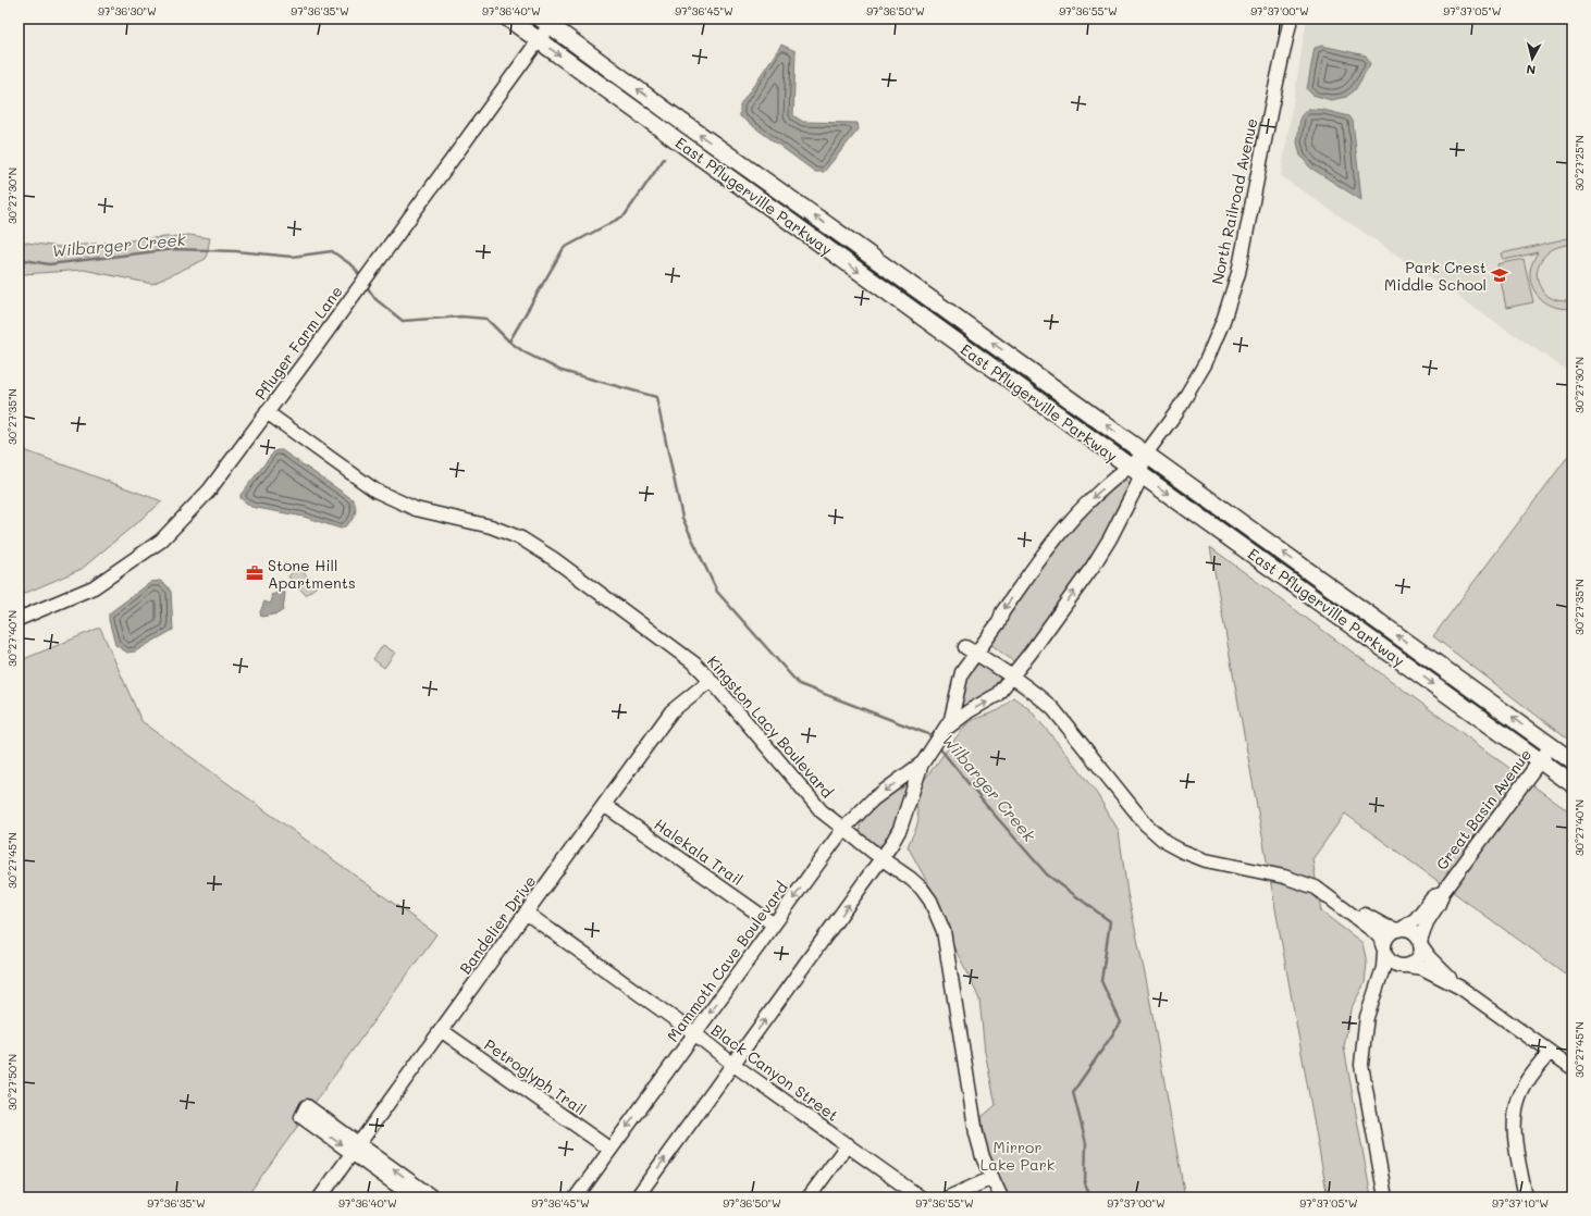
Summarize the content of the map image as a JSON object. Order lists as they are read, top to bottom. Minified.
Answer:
{"streets":{"main road":["East Pflugerville Parkway"],"street":["North Railroad Avenue","Pfluger Farm Lane","Kingston Lacy Boulevard","Great Basin Avenue","Halekala Trail","Bandelier Drive","Mammoth Cave Boulevard","Black Canyon Street","Petroglyph Trail"]},"crossings":[["East Pflugerville Parkway","North Railroad Avenue"],["East Pflugerville Parkway","Pfluger Farm Lane"],["East Pflugerville Parkway","Great Basin Avenue"],["East Pflugerville Parkway","Mammoth Cave Boulevard"],["North Railroad Avenue","Mammoth Cave Boulevard"],["Pfluger Farm Lane","Kingston Lacy Boulevard"],["Kingston Lacy Boulevard","Bandelier Drive"],["Kingston Lacy Boulevard","Mammoth Cave Boulevard"],["Halekala Trail","Bandelier Drive"],["Halekala Trail","Mammoth Cave Boulevard"],["Bandelier Drive","Black Canyon Street"],["Bandelier Drive","Petroglyph Trail"],["Mammoth Cave Boulevard","Black Canyon Street"],["Mammoth Cave Boulevard","Petroglyph Trail"]],"water":["Wilbarger Creek"],"parks":["Mirror Lake Park"],"places":{"school or university":["Park Crest Middle School"],"office":["Stone Hill Apartments"]},"north":"bottom","coordinates":["97°36'30\"W","97°36'35\"W","97°36'40\"W","97°36'45\"W","97°36'50\"W","97°36'55\"W","97°37'00\"W","97°37'05\"W","30°27'25\"N","30°27'30\"N","30°27'35\"N","30°27'40\"N","30°27'45\"N","30°27'50\"N","97°37'10\"W"]}
